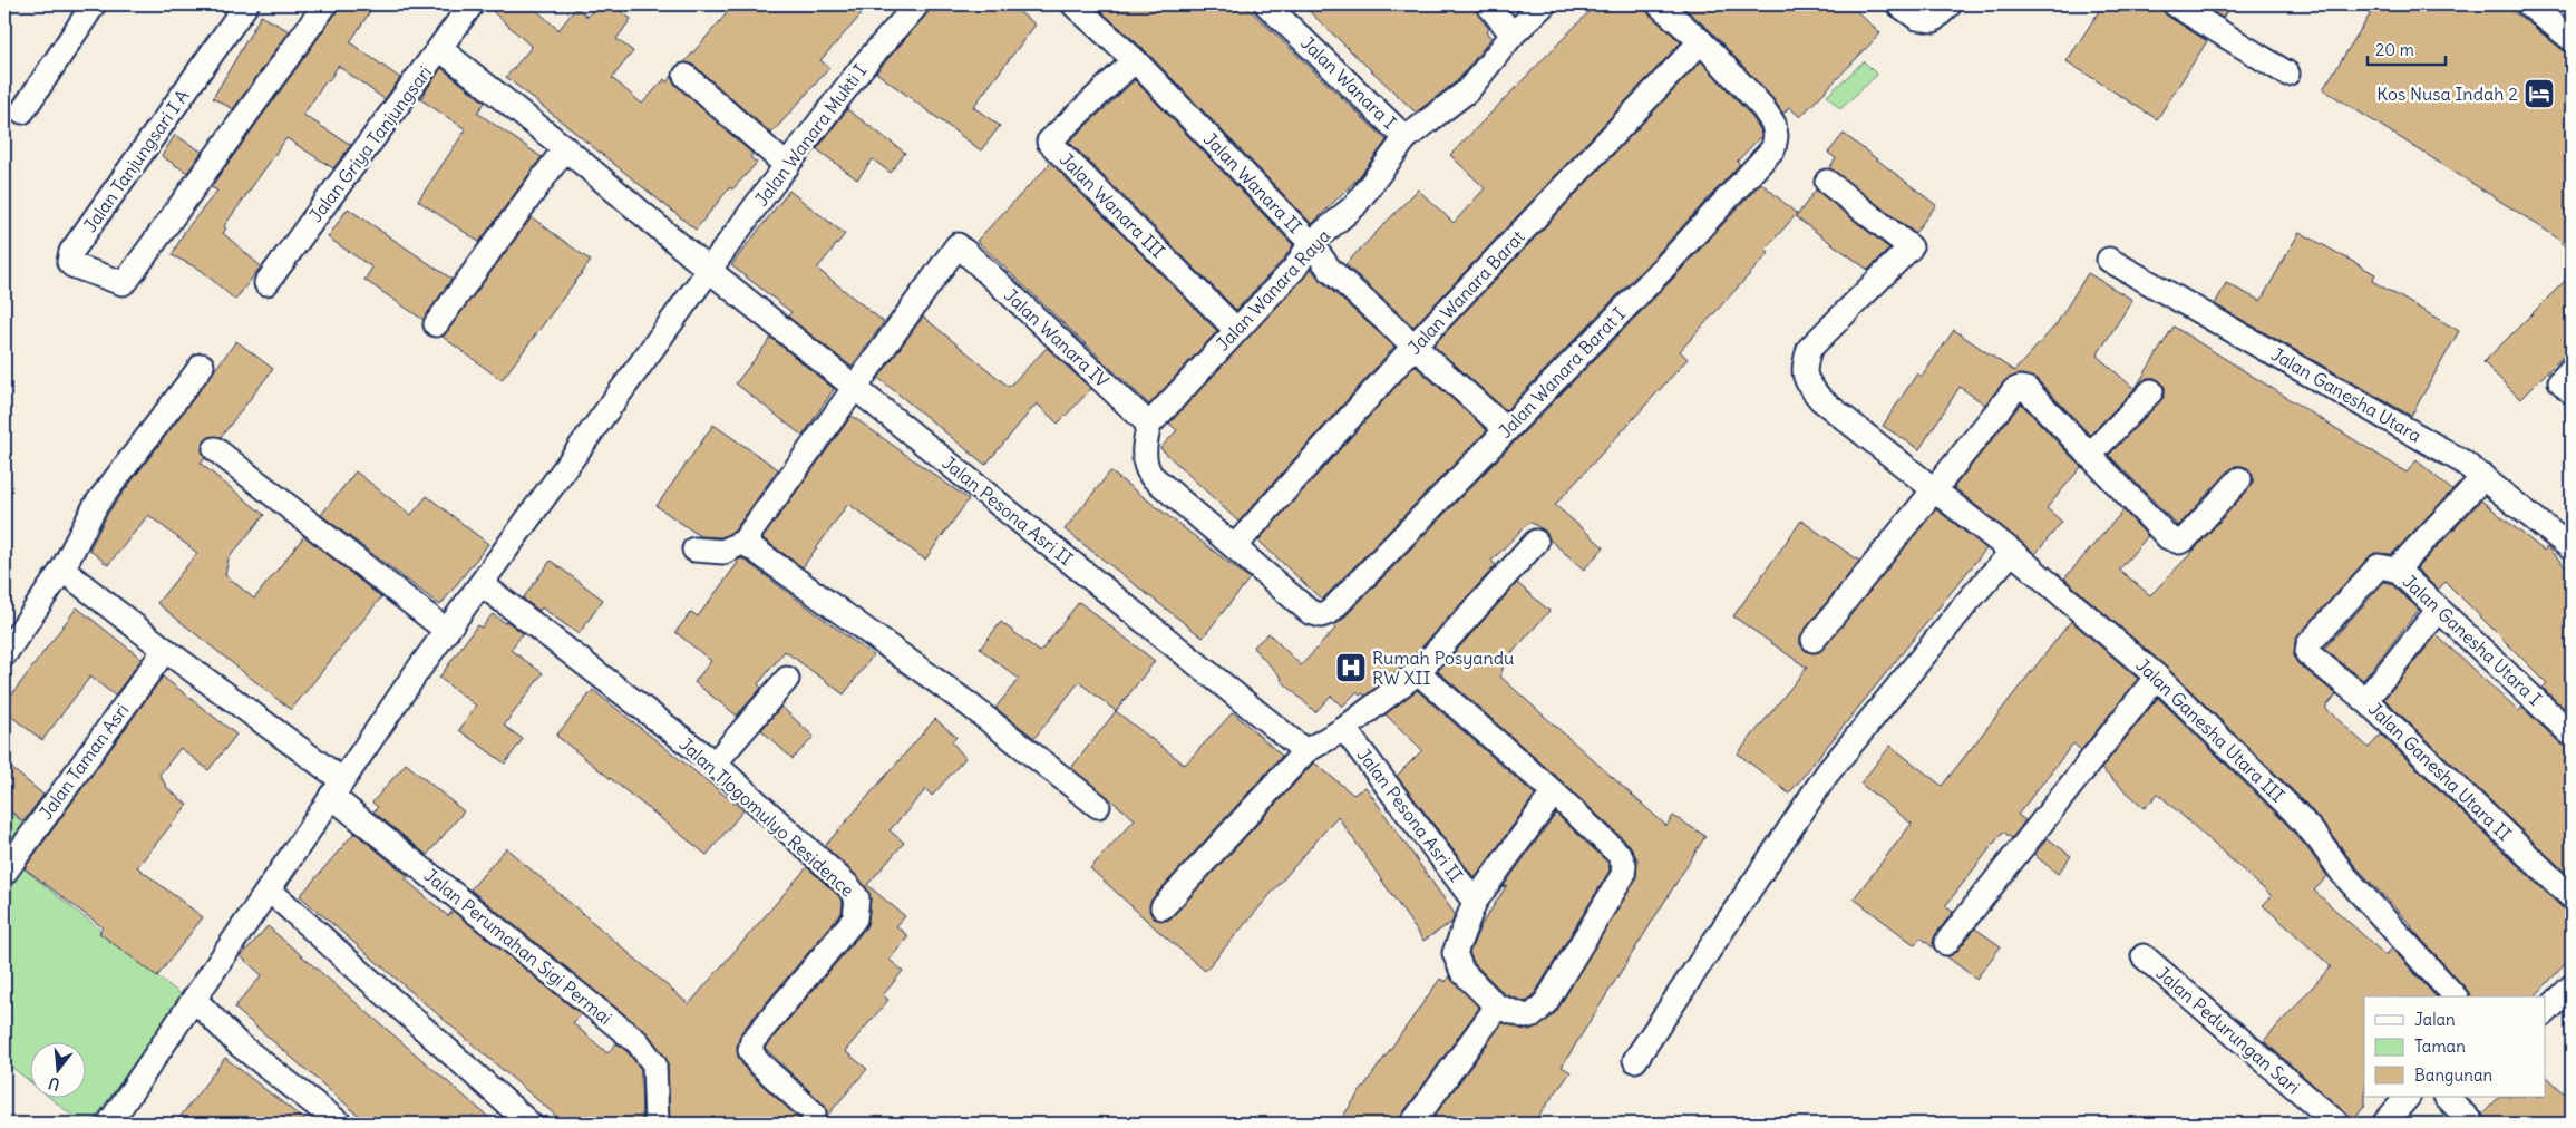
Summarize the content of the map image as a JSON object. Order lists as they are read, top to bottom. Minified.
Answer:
{"streets":{"street":["Jalan Wanara I","Jalan Wanara Mukti I","Jalan Griya Tanjungsari","Jalan Tanjungsari I A","Jalan Wanara II","Jalan Wanara III","Jalan Wanara Raya","Jalan Wanara Barat","Jalan Wanara IV","Jalan Wanara Barat I","Jalan Ganesha Utara","Jalan Pesona Asri II","Jalan Ganesha Utara I","Jalan Ganesha Utara III","Jalan Taman Asri","Jalan Ganesha Utara II","Jalan Tlogomulyo Residence","Jalan Perumahan Sigi Permai","Jalan Pedurungan Sari"]},"crossings":[["Jalan Wanara I","Jalan Wanara Raya"],["Jalan Wanara Mukti I","Jalan Pesona Asri II"],["Jalan Wanara Mukti I","Jalan Tlogomulyo Residence"],["Jalan Wanara Mukti I","Jalan Perumahan Sigi Permai"],["Jalan Griya Tanjungsari","Jalan Pesona Asri II"],["Jalan Wanara II","Jalan Wanara III"],["Jalan Wanara II","Jalan Wanara Raya"],["Jalan Wanara II","Jalan Wanara Barat"],["Jalan Wanara II","Jalan Wanara Barat I"],["Jalan Wanara III","Jalan Wanara Raya"],["Jalan Wanara Raya","Jalan Wanara IV"],["Jalan Wanara Barat","Jalan Wanara Barat I"],["Jalan Wanara IV","Jalan Pesona Asri II"],["Jalan Ganesha Utara I","Jalan Ganesha Utara II"]],"places":{"hotel":["Kos Nusa Indah 2"],"hospital":["Rumah Posyandu RW XII"]},"legend":["Jalan","Taman","Bangunan"],"scale_bar":"20 m","north":"bottom"}
